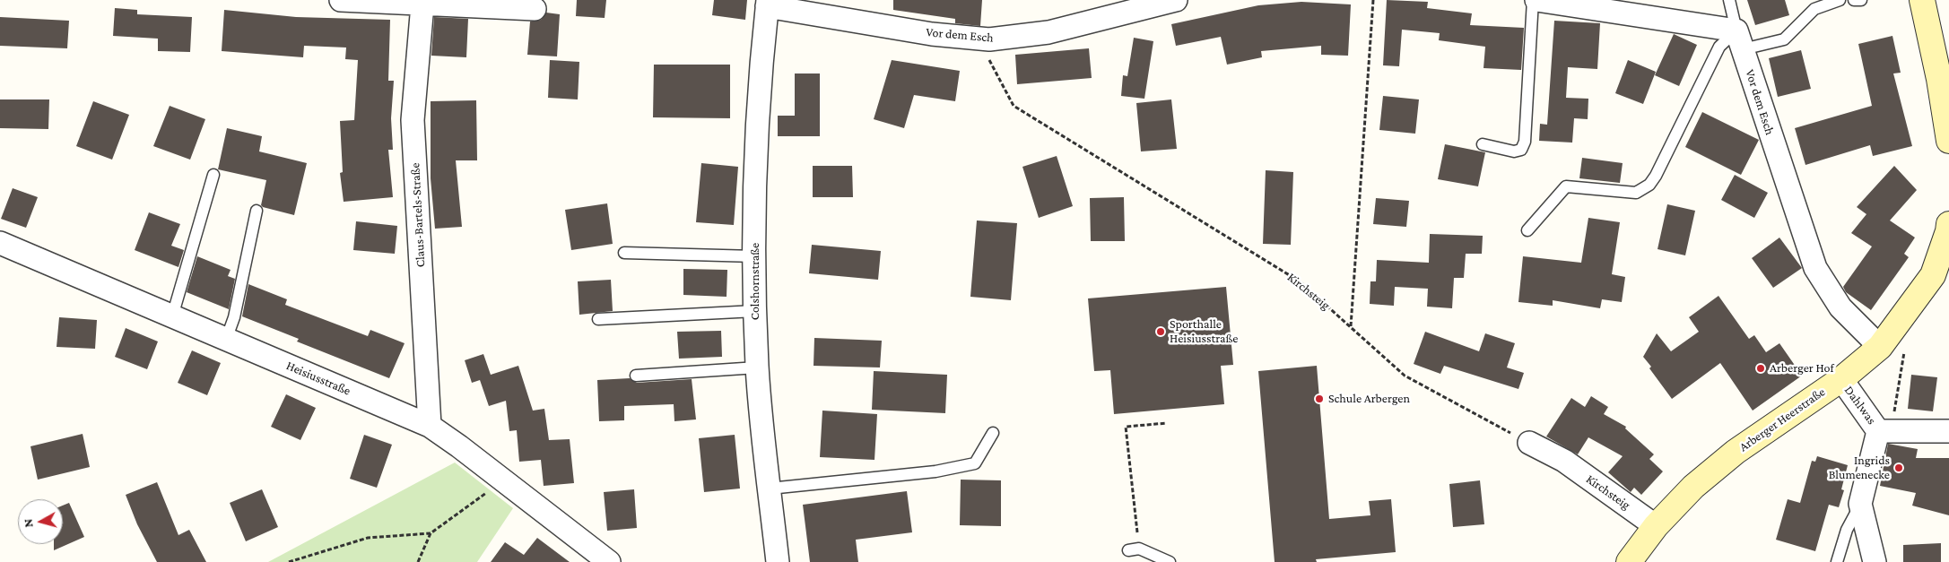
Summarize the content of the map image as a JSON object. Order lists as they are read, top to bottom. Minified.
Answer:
{"streets":{"main road":["Arberger Heerstraße"],"street":["Vor dem Esch","Claus-Bartels-Straße","Colshornstraße","Kirchsteig","Heisiusstraße","Dahlwas"]},"crossings":[["Vor dem Esch","Colshornstraße"],["Vor dem Esch","Kirchsteig"],["Vor dem Esch","Arberger Heerstraße"],["Claus-Bartels-Straße","Heisiusstraße"],["Kirchsteig","Arberger Heerstraße"],["Dahlwas","Arberger Heerstraße"]],"places":["Sporthalle Heisiusstraße","Arberger Hof","Schule Arbergen","Ingrids Blumenecke"],"north":"left"}
